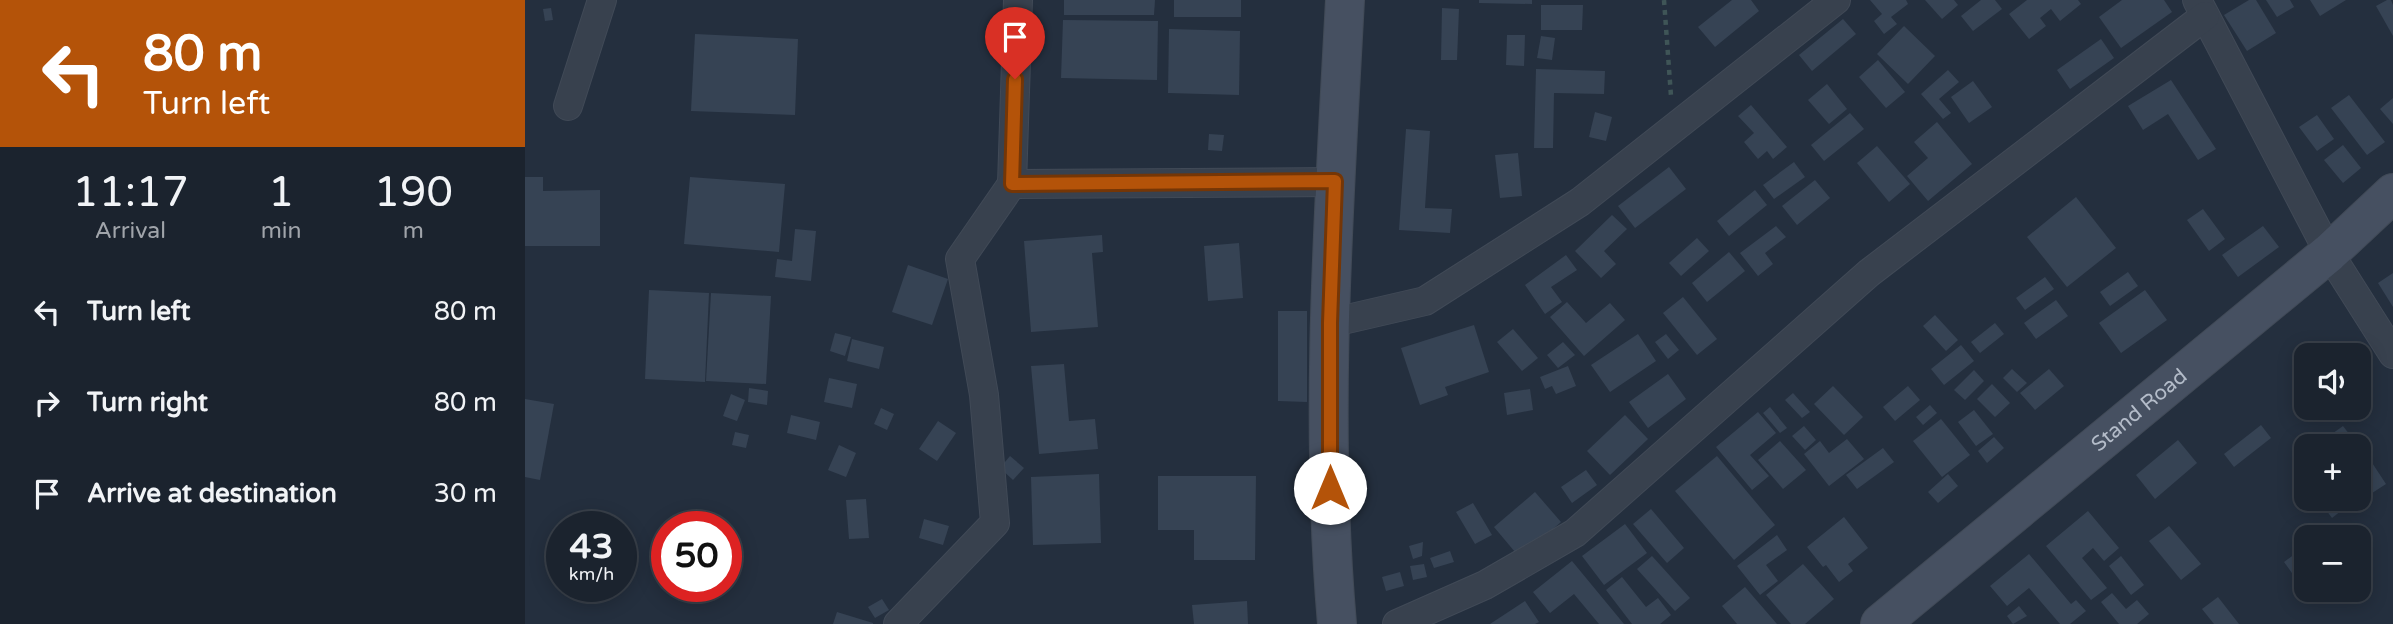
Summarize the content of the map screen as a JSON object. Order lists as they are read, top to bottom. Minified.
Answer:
{"streets":{"main road":["Stand Road"]},"page":{"turn":["80 m","Turn left"],"eta":["11:17","Arrival","1","min","190","m"],"list":[{"name":"Turn left","value":"80 m"},{"name":"Turn right","value":"80 m"},{"name":"Arrive at destination","value":"30 m"}],"map_buttons":["+","−"],"speed":"43 km/h","limit":"50"}}
